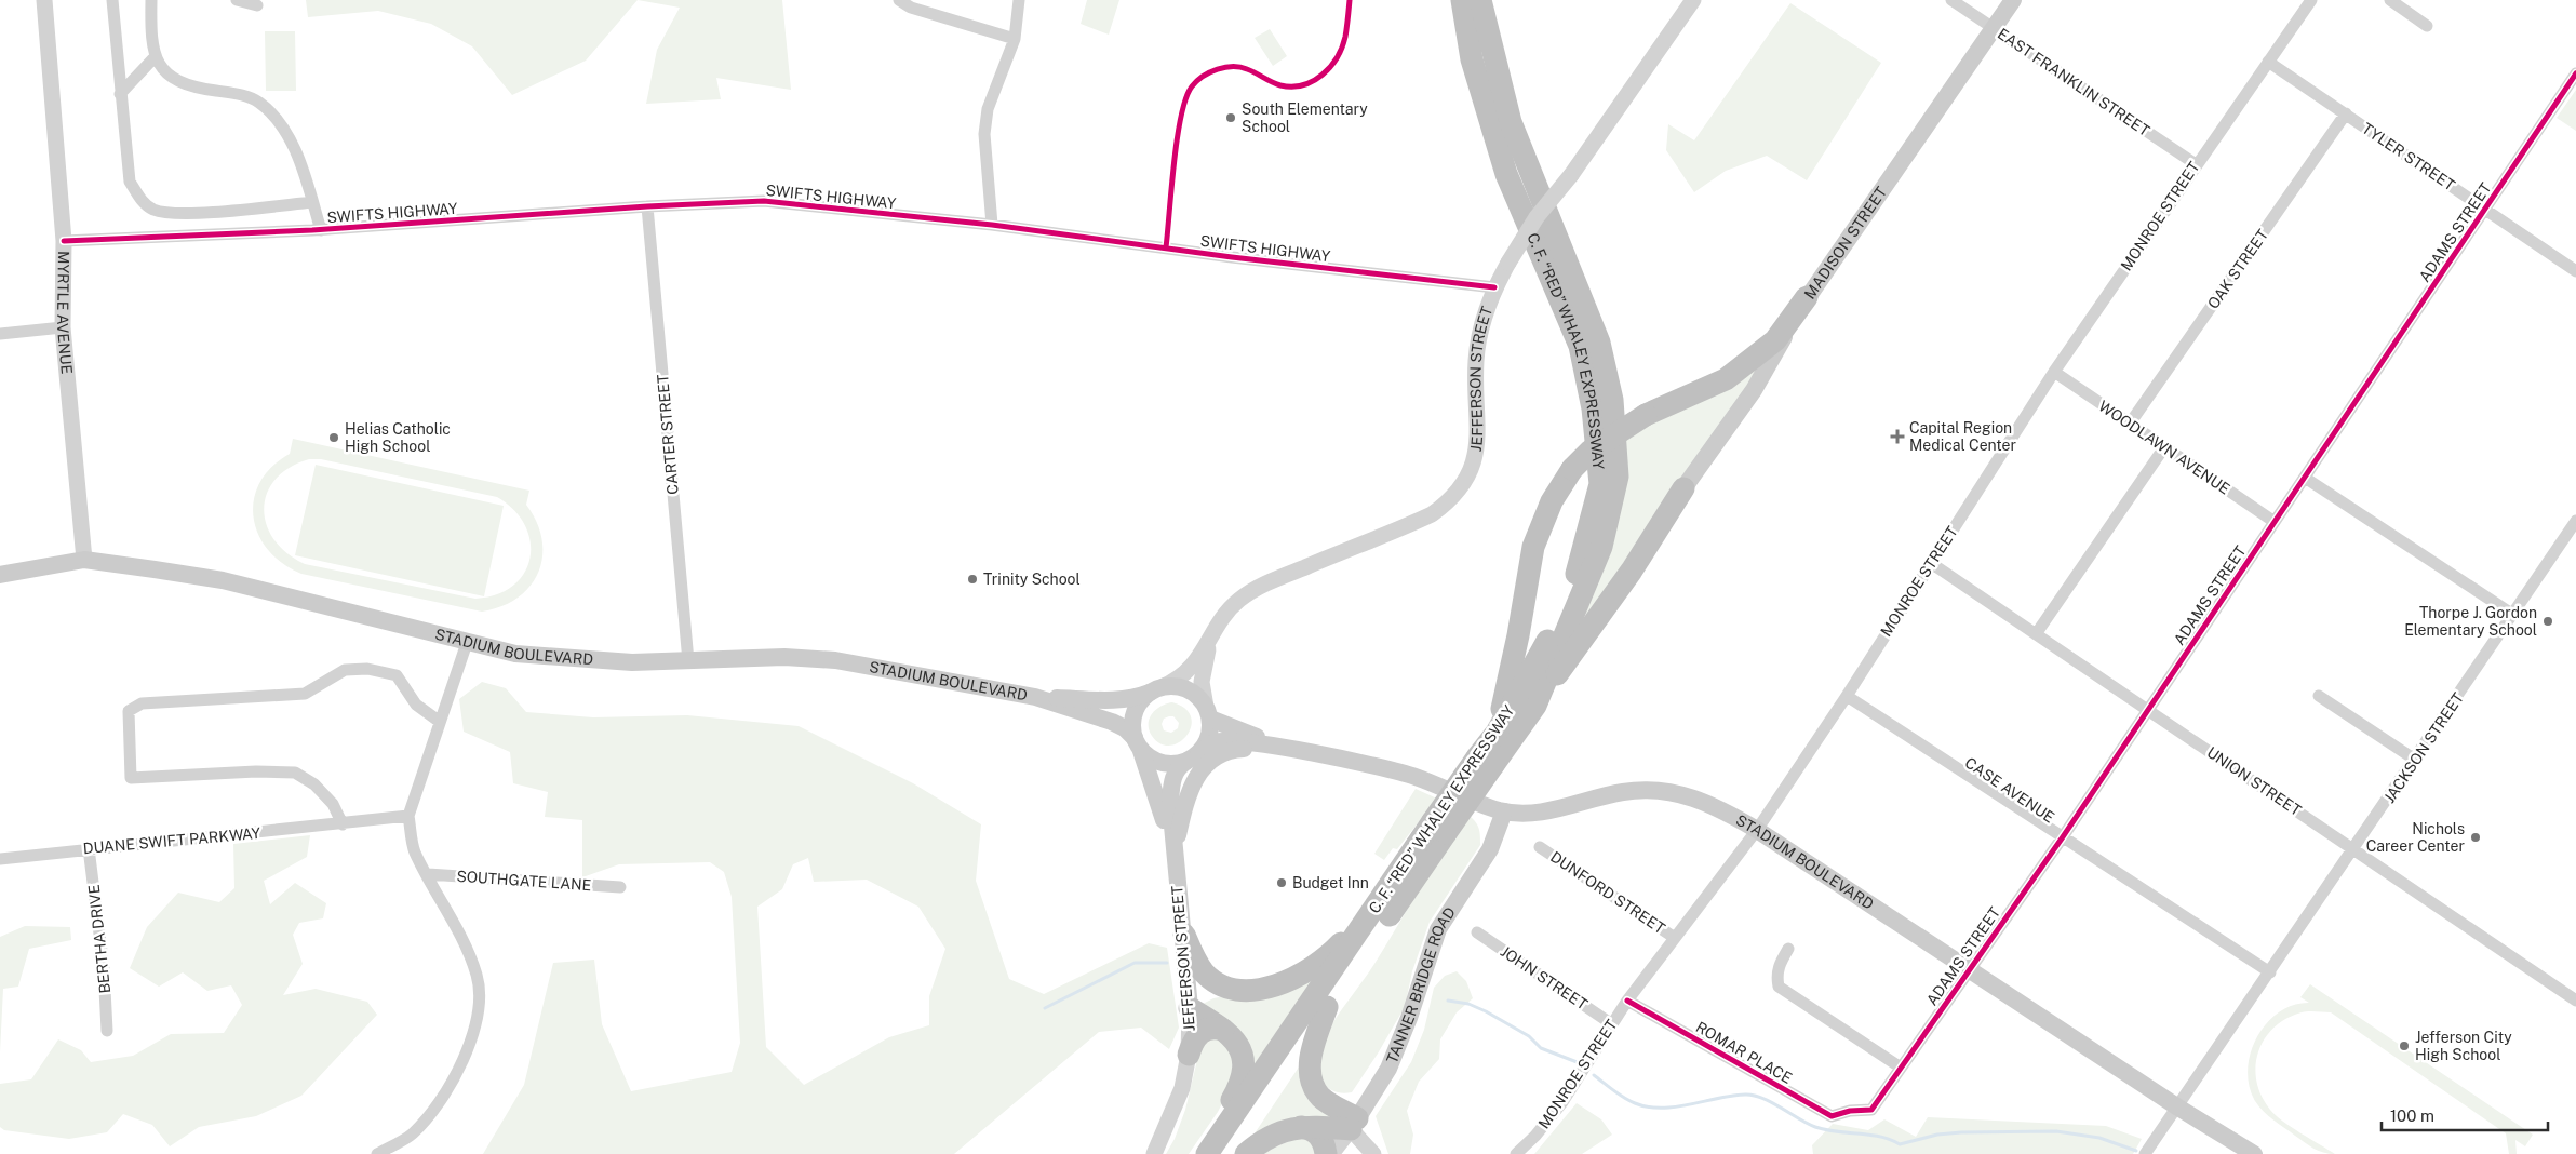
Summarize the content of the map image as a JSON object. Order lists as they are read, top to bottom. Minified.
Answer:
{"streets":{"highway":["C. F. “RED” WHALEY EXPRESSWAY"],"main road":["MADISON STREET","JEFFERSON STREET","STADIUM BOULEVARD","TANNER BRIDGE ROAD"],"street":["EAST FRANKLIN STREET","TYLER STREET","SWIFTS HIGHWAY","MONROE STREET","ADAMS STREET","OAK STREET","MYRTLE AVENUE","CARTER STREET","WOODLAWN AVENUE","JACKSON STREET","UNION STREET","CASE AVENUE","DUANE SWIFT PARKWAY","SOUTHGATE LANE","DUNFORD STREET","BERTHA DRIVE","JOHN STREET","ROMAR PLACE"]},"crossings":[["EAST FRANKLIN STREET","MONROE STREET"],["EAST FRANKLIN STREET","MADISON STREET"],["TYLER STREET","MONROE STREET"],["TYLER STREET","ADAMS STREET"],["TYLER STREET","OAK STREET"],["SWIFTS HIGHWAY","MYRTLE AVENUE"],["SWIFTS HIGHWAY","JEFFERSON STREET"],["SWIFTS HIGHWAY","CARTER STREET"],["MONROE STREET","WOODLAWN AVENUE"],["MONROE STREET","STADIUM BOULEVARD"],["MONROE STREET","UNION STREET"],["MONROE STREET","CASE AVENUE"],["MONROE STREET","DUNFORD STREET"],["MONROE STREET","JOHN STREET"],["MONROE STREET","ROMAR PLACE"],["ADAMS STREET","WOODLAWN AVENUE"],["ADAMS STREET","STADIUM BOULEVARD"],["ADAMS STREET","UNION STREET"],["ADAMS STREET","CASE AVENUE"],["ADAMS STREET","ROMAR PLACE"],["OAK STREET","WOODLAWN AVENUE"],["MYRTLE AVENUE","STADIUM BOULEVARD"],["CARTER STREET","STADIUM BOULEVARD"],["STADIUM BOULEVARD","JACKSON STREET"],["STADIUM BOULEVARD","TANNER BRIDGE ROAD"],["JACKSON STREET","UNION STREET"],["JACKSON STREET","CASE AVENUE"],["DUANE SWIFT PARKWAY","BERTHA DRIVE"]],"places":{"other":["South Elementary School","Helias Catholic High School","Trinity School","Thorpe J. Gordon Elementary School","Nichols Career Center","Budget Inn","Jefferson City High School"],"health":["Capital Region Medical Center"]},"scale_bar":"100 m"}
